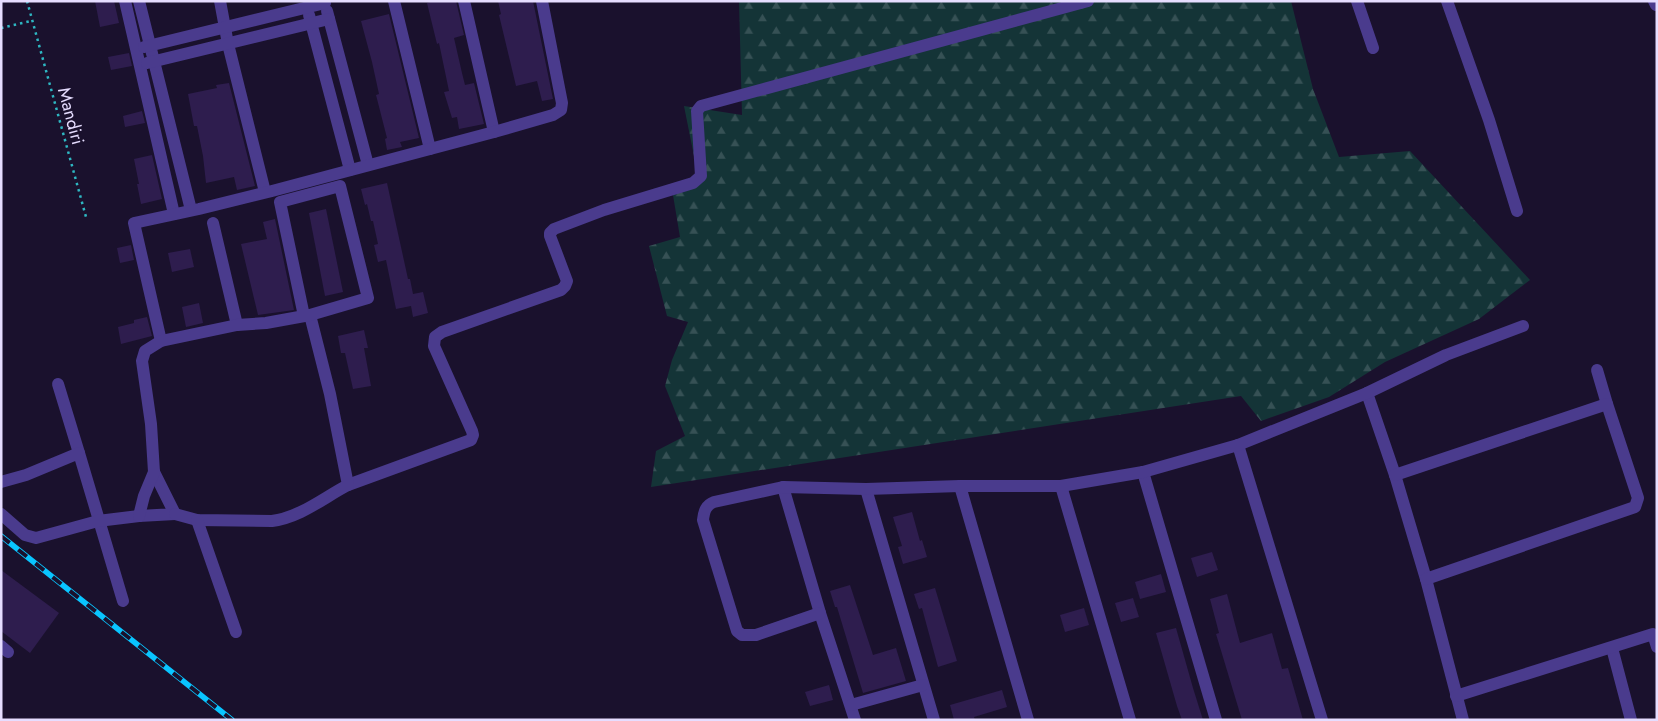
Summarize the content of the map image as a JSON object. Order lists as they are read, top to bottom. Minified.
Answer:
{"streets":{"path":["Mandiri"]}}
